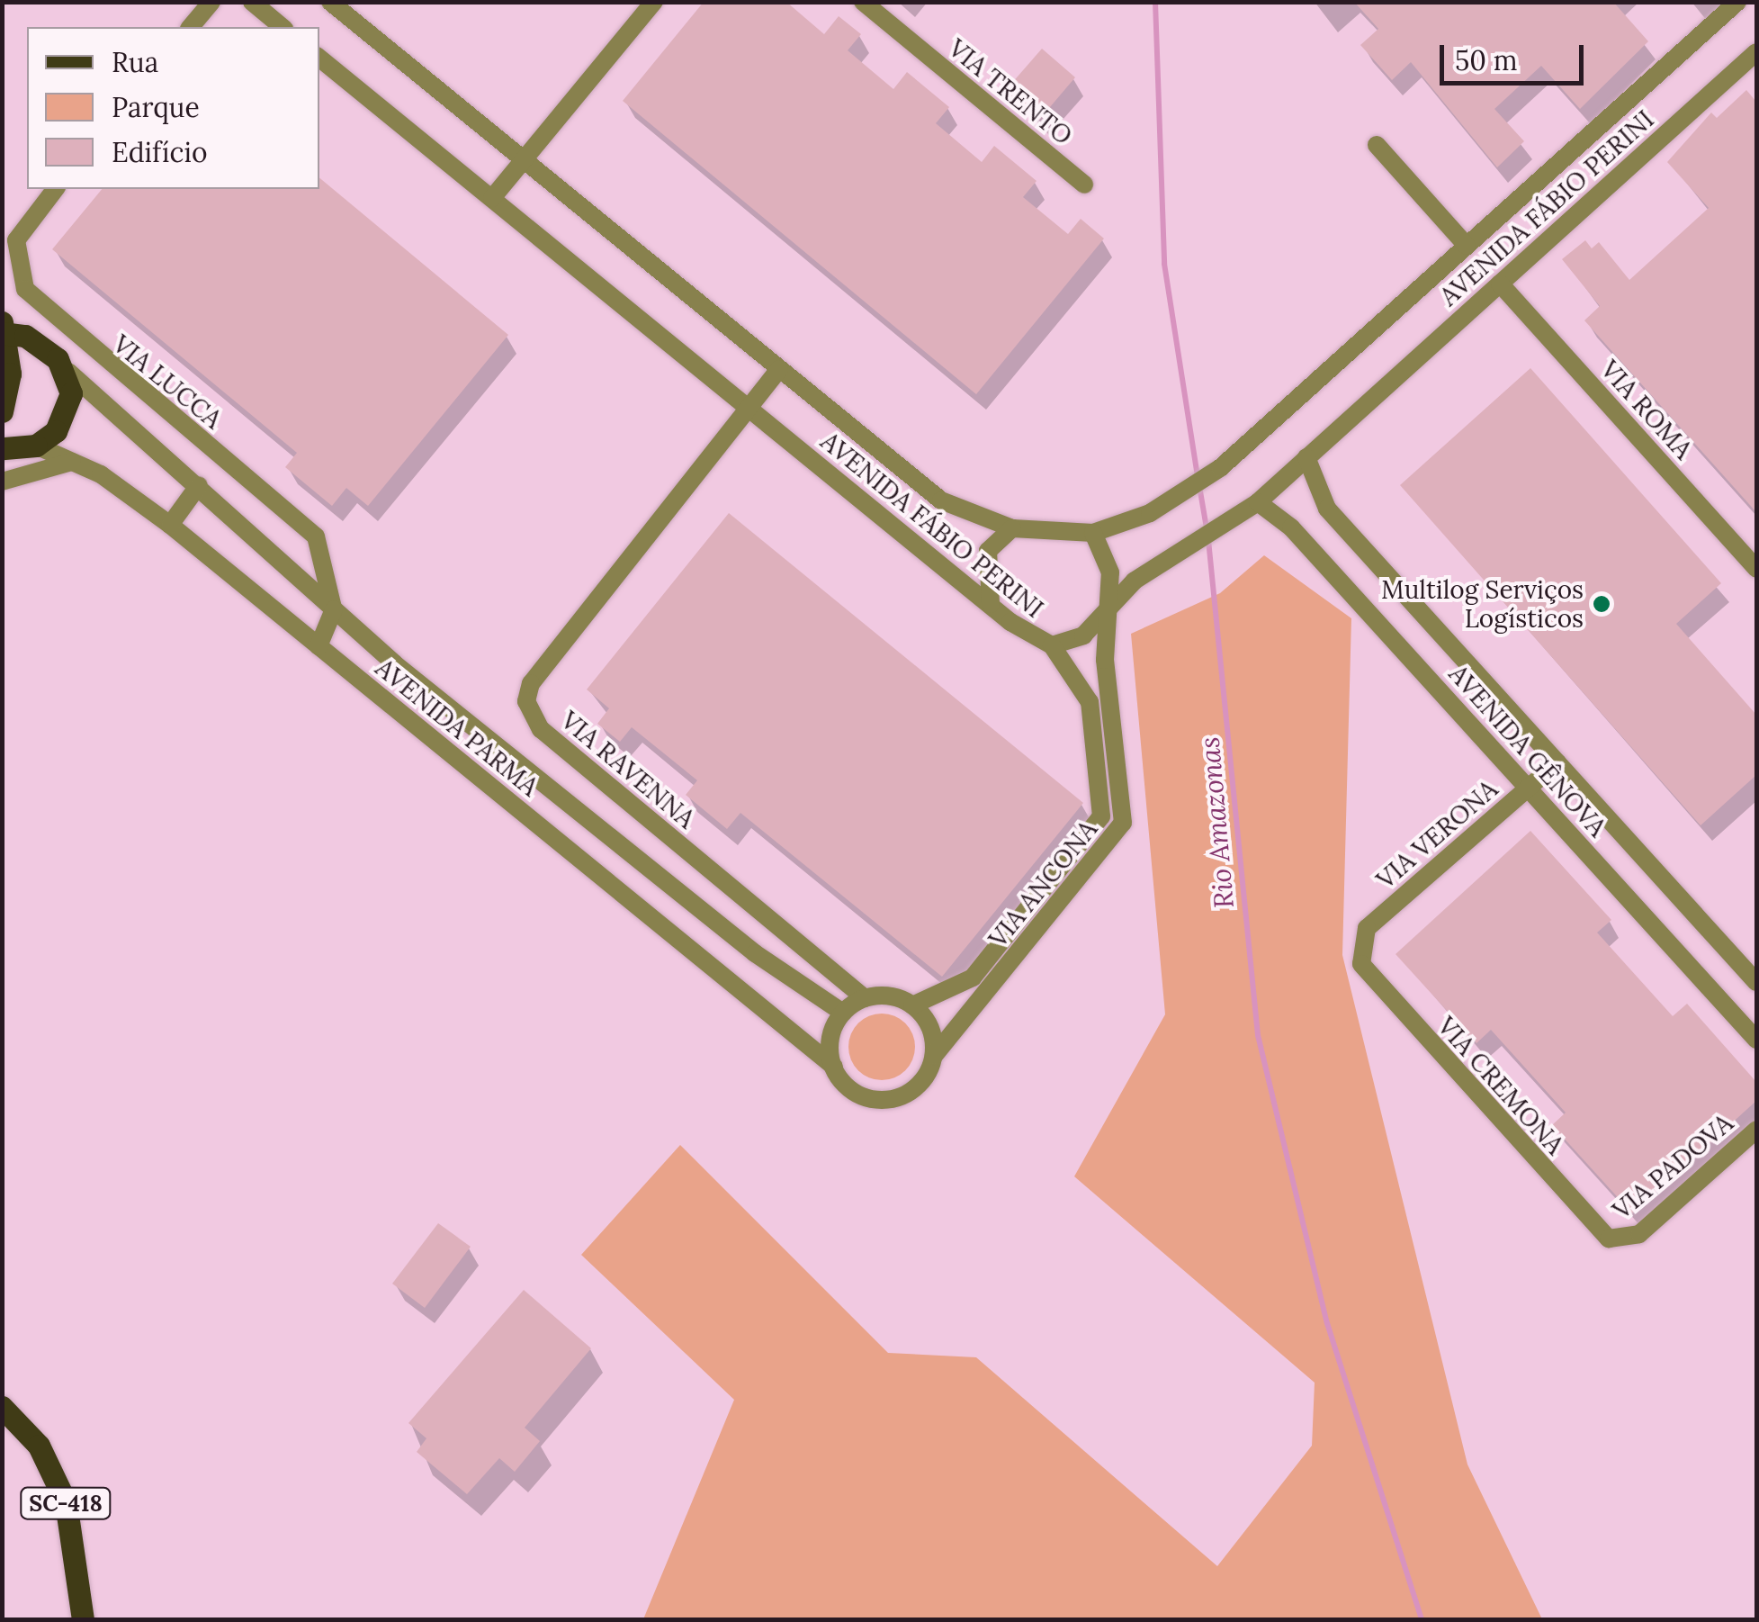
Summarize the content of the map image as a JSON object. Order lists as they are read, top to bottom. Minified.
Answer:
{"streets":{"main road":["SC-418"],"street":["VIA TRENTO","AVENIDA FÁBIO PERINI","VIA LUCCA","VIA ROMA","AVENIDA PARMA","AVENIDA GÊNOVA","VIA RAVENNA","VIA VERONA","VIA ANCONA","VIA CREMONA","VIA PADOVA"]},"crossings":[["AVENIDA FÁBIO PERINI","VIA ROMA"],["AVENIDA FÁBIO PERINI","AVENIDA GÊNOVA"],["AVENIDA FÁBIO PERINI","VIA RAVENNA"],["AVENIDA FÁBIO PERINI","VIA ANCONA"],["VIA LUCCA","AVENIDA PARMA"],["AVENIDA PARMA","VIA RAVENNA"],["AVENIDA PARMA","VIA ANCONA"],["AVENIDA GÊNOVA","VIA VERONA"],["VIA RAVENNA","VIA ANCONA"],["VIA VERONA","VIA CREMONA"],["VIA CREMONA","VIA PADOVA"]],"water":["Rio Amazonas"],"places":["Multilog Serviços Logísticos"],"legend":["Rua","Parque","Edifício"],"scale_bar":"50 m"}
